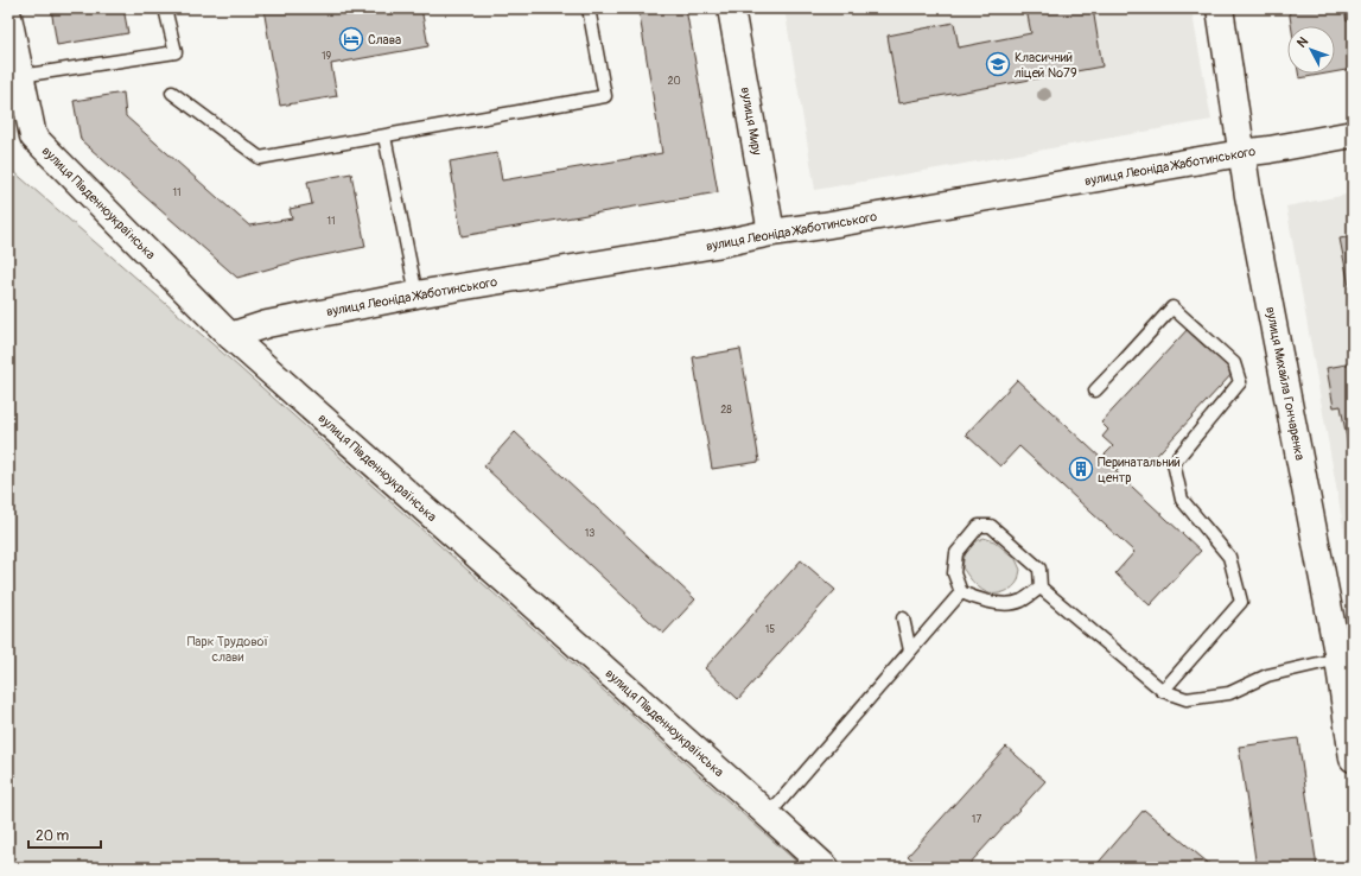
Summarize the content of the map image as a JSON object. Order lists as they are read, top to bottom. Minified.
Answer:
{"streets":{"street":["вулиця Миру","вулиця Леоніда Жаботинського","вулиця Південноукраїнська","вулиця Михайла Гончаренка"]},"crossings":[["вулиця Миру","вулиця Леоніда Жаботинського"],["вулиця Леоніда Жаботинського","вулиця Південноукраїнська"],["вулиця Леоніда Жаботинського","вулиця Михайла Гончаренка"]],"parks":["Парк Трудової слави"],"places":{"hotel":["Слава"],"school or university":["Класичний ліцей №79"],"building":["Перинатальний центр"]},"house_numbers":["19","20","11","11","28","13","15","17"],"scale_bar":"20 m","north":"top left"}
